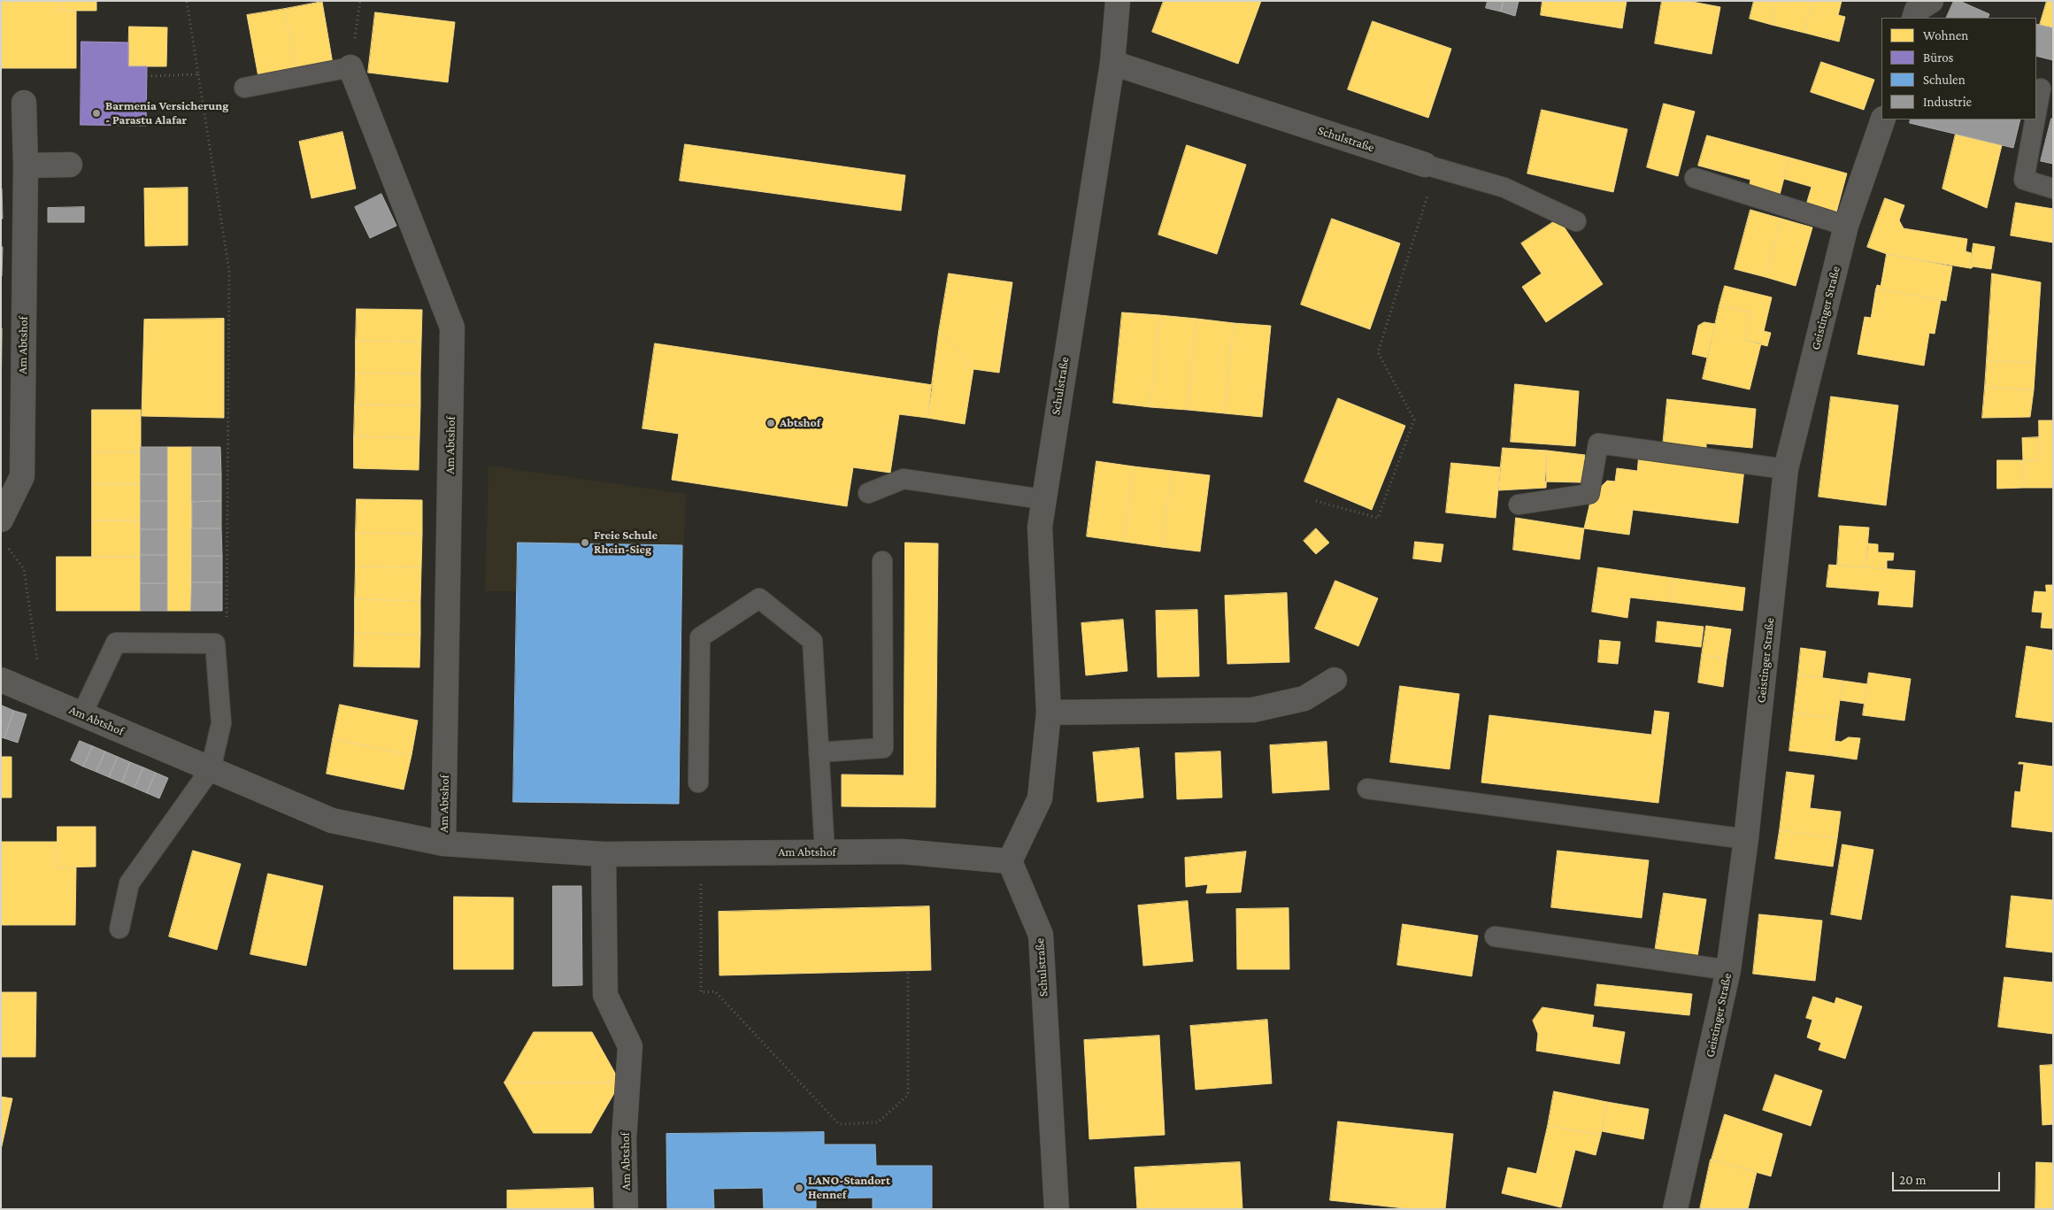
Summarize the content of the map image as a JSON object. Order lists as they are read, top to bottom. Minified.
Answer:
{"streets":{"street":["Schulstraße","Geistinger Straße","Am Abtshof"]},"crossings":[["Schulstraße","Am Abtshof"]],"places":["Barmenia Versicherung - Parastu Alafar","Abtshof","Freie Schule Rhein-Sieg","LANO-Standort Hennef"],"legend":["Wohnen","Büros","Schulen","Industrie"],"scale_bar":"20 m"}
